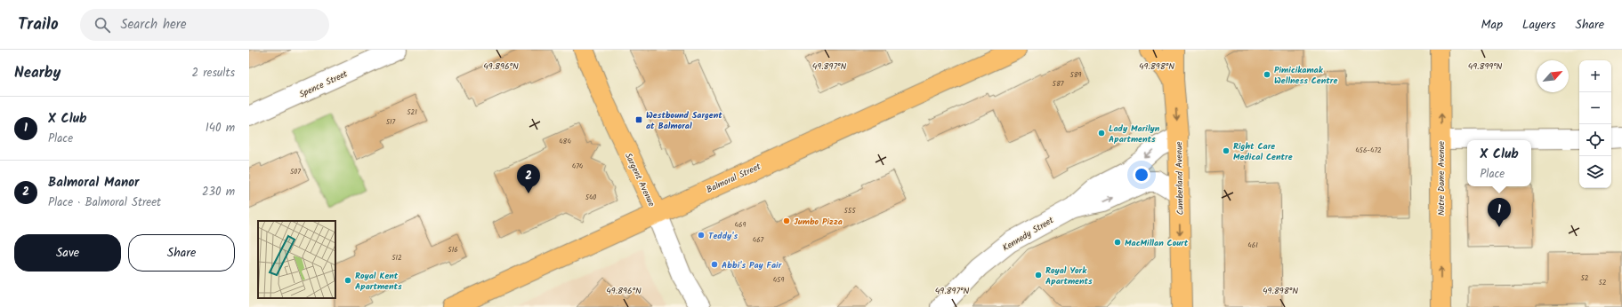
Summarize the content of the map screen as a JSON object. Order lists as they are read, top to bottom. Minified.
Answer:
{"streets":{"main road":["Balmoral Street","Cumberland Avenue","Notre Dame Avenue","Sargent Avenue"],"street":["Spence Street","Kennedy Street"]},"crossings":[["Balmoral Street","Sargent Avenue"],["Cumberland Avenue","Kennedy Street"]],"one_way":["Cumberland Avenue","Notre Dame Avenue"],"places":{"other":["Pimicikamak Wellness Centre","Lady Marilyn Apartments","Right Care Medical Centre","Jumbo Pizza","Teddy's","MacMillan Court","Abbi's Pay Fair","Royal York Apartments","Royal Kent Apartments"],"transit":["Westbound Sargent at Balmoral"]},"house_numbers":["589","587","521","517","484","456-472","474","507","540","555","469","467","461","516","512","52","459","52"],"north":"top right","page":{"header":"Trailo","search":"Search here","nav":["Map","Layers","Share"],"heading":["Nearby","2 results"],"map_buttons":["+","−"],"list":[{"mark":"1","name":"X Club","note":"Place","value":"140 m"},{"mark":"2","name":"Balmoral Manor","note":"Place · Balmoral Street","value":"230 m"}],"popup":["X Club","Place"],"pins":["2","1"],"buttons":["Save","Share"]},"coordinates":["49.896°N","49.897°N","49.898°N","49.899°N"]}
